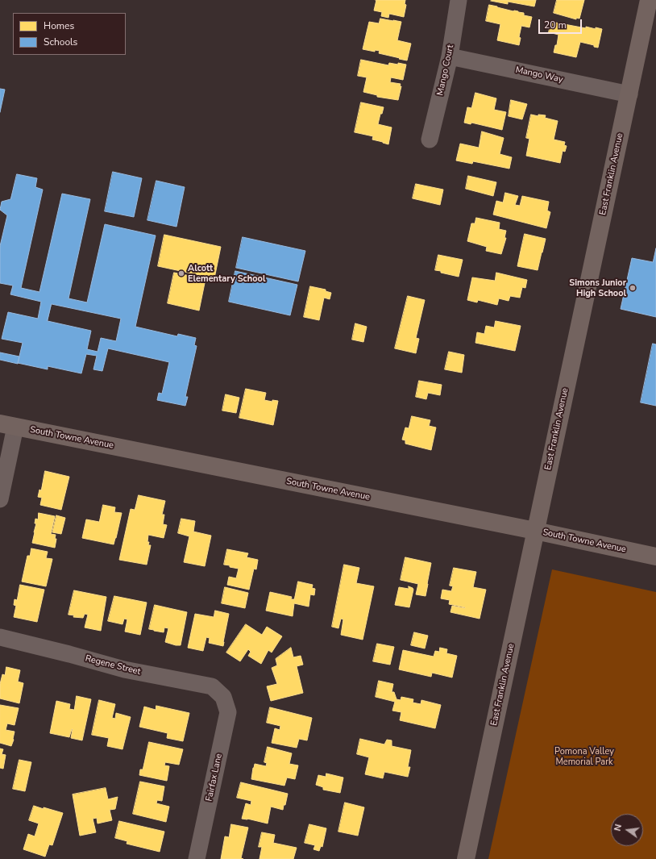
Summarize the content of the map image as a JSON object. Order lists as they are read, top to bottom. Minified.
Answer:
{"streets":{"street":["Mango Court","Mango Way","East Franklin Avenue","South Towne Avenue","Regene Street","Fairfax Lane"]},"crossings":[["Mango Court","Mango Way"],["Mango Way","East Franklin Avenue"],["East Franklin Avenue","South Towne Avenue"],["Regene Street","Fairfax Lane"]],"parks":["Pomona Valley Memorial Park"],"places":["Alcott Elementary School","Simons Junior High School"],"legend":["Homes","Schools"],"scale_bar":"20 m","north":"left"}
